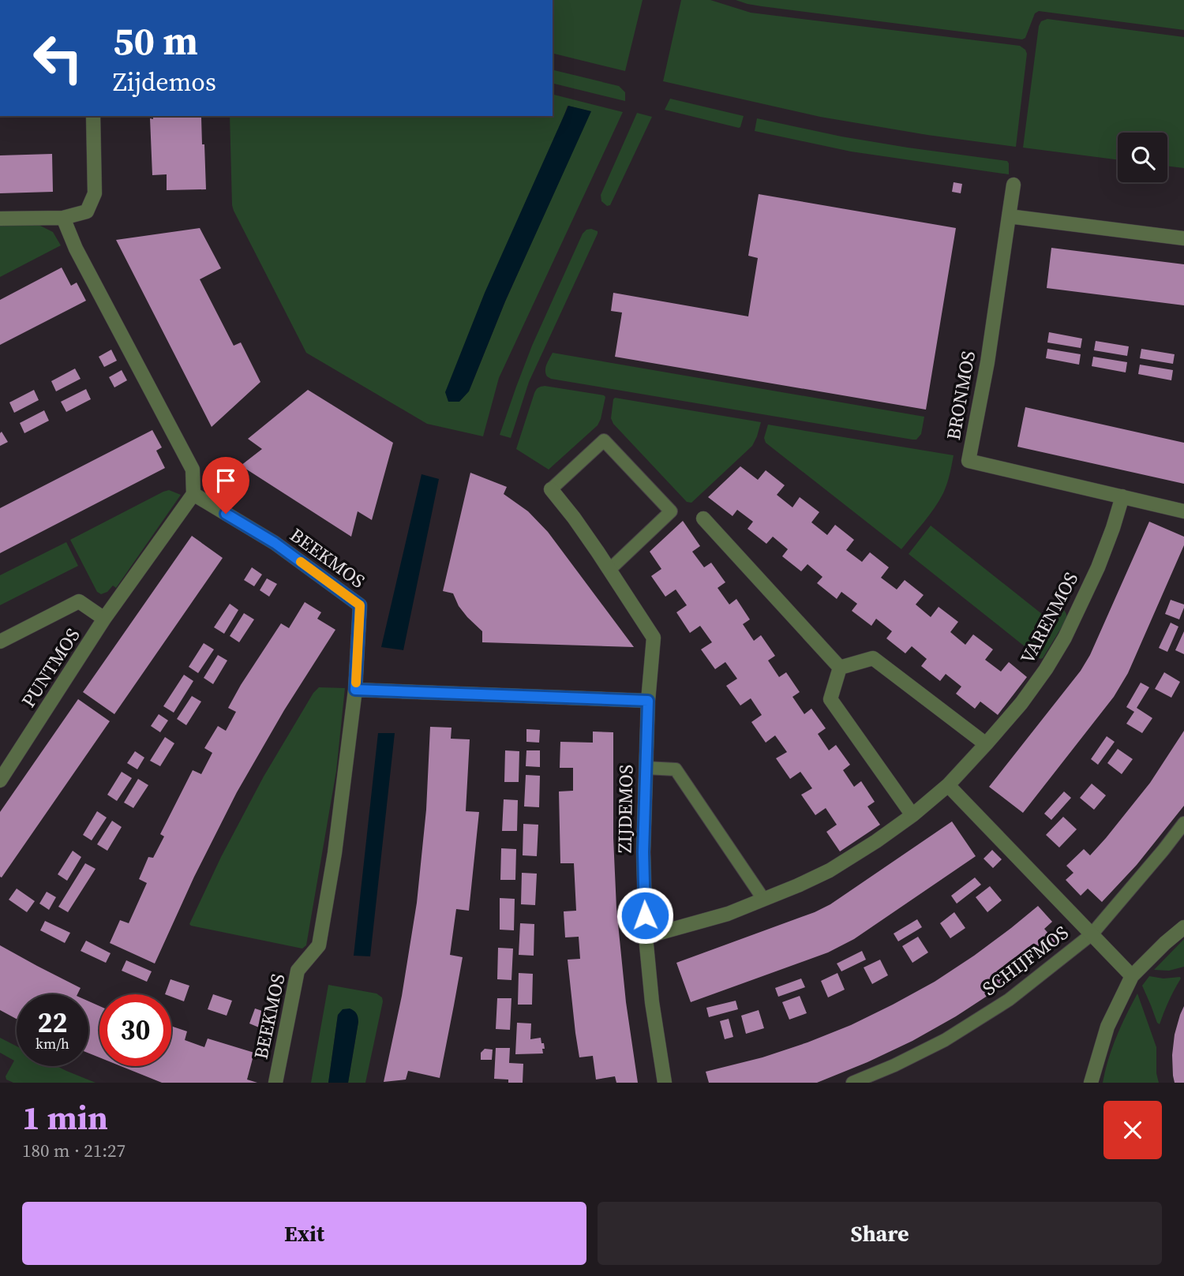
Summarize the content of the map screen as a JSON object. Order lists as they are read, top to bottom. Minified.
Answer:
{"streets":{"street":["BRONMOS","BEEKMOS","VARENMOS","PUNTMOS","ZIJDEMOS"],"lane":["SCHIJFMOS"]},"crossings":[["BRONMOS","VARENMOS"],["BEEKMOS","PUNTMOS"],["VARENMOS","ZIJDEMOS"]],"page":{"turn":["50 m","Zijdemos"],"speed":"22 km/h","limit":"30","heading":["1 min","180 m · 21:27"],"buttons":["Exit","Share"]}}
